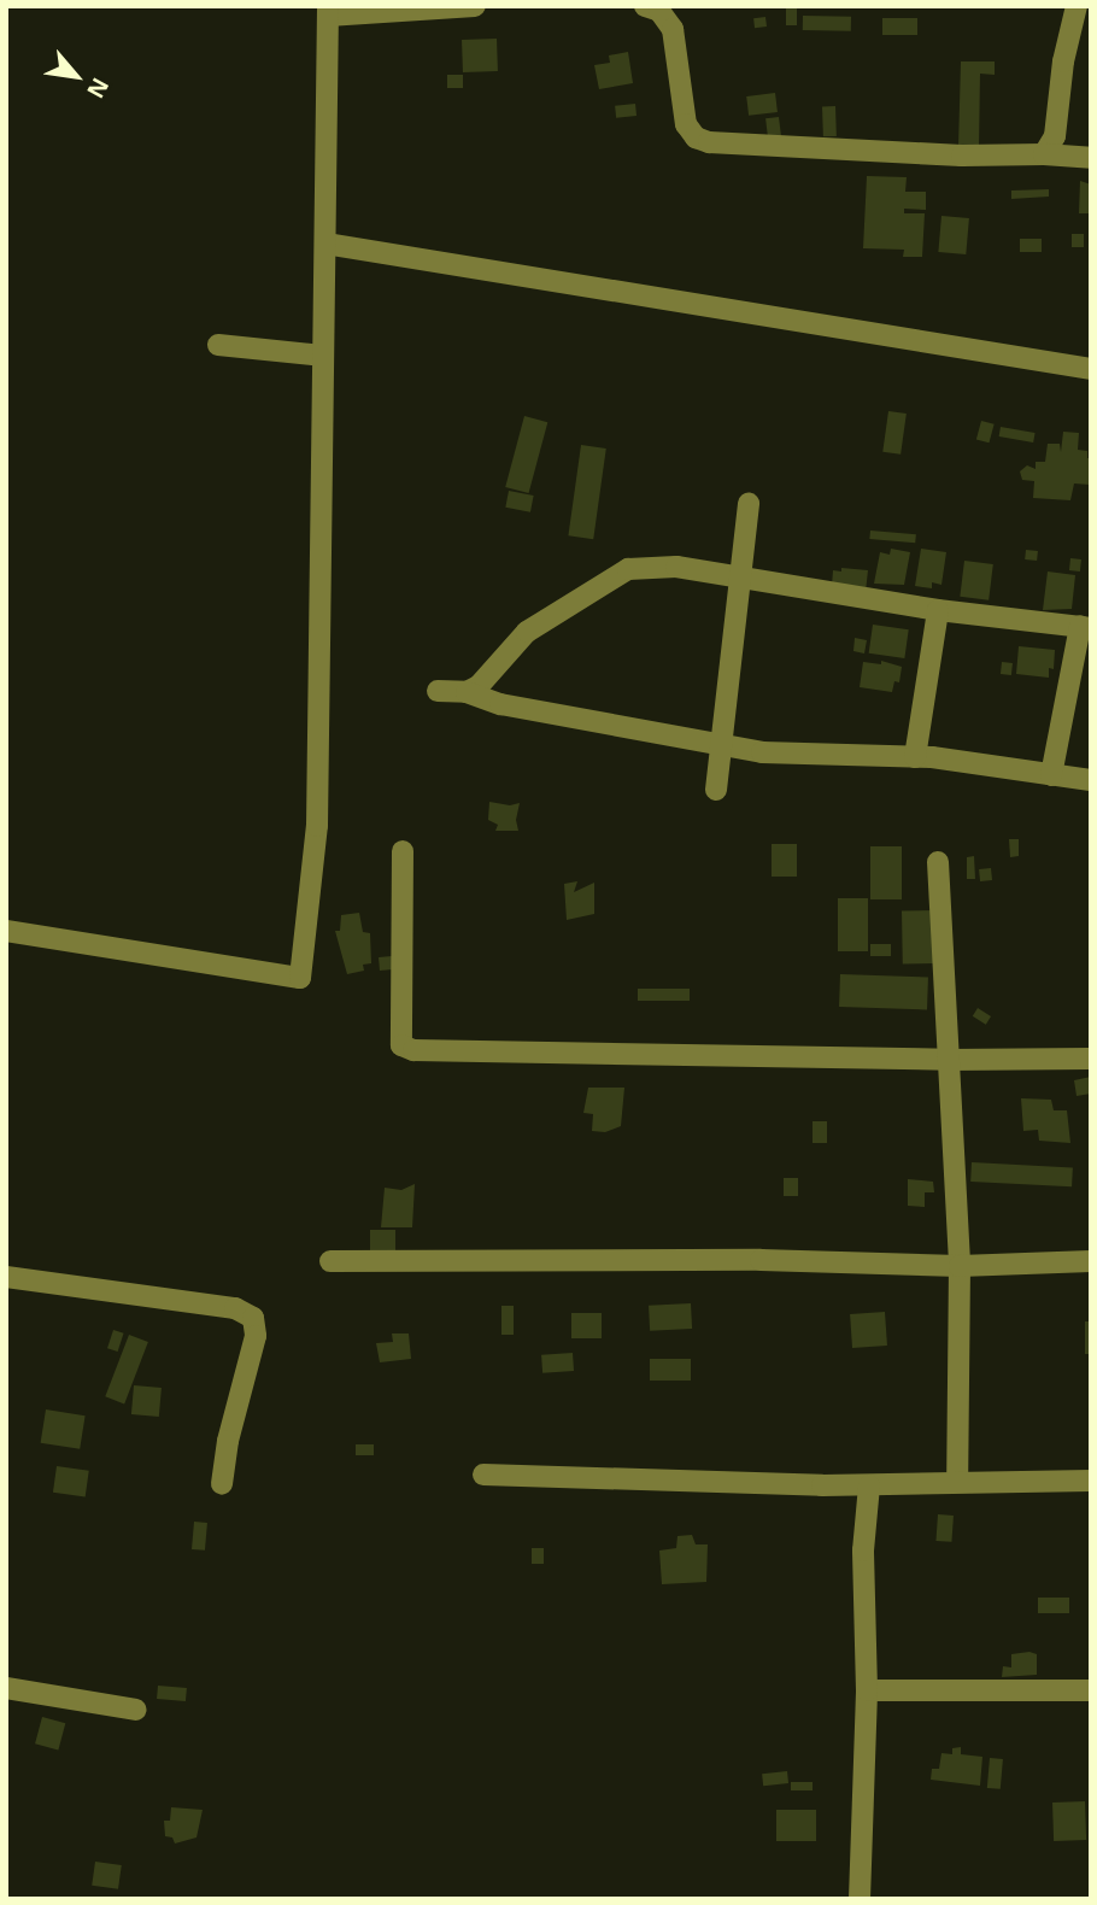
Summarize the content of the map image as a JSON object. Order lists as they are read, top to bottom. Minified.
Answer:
{"north":"bottom right"}
